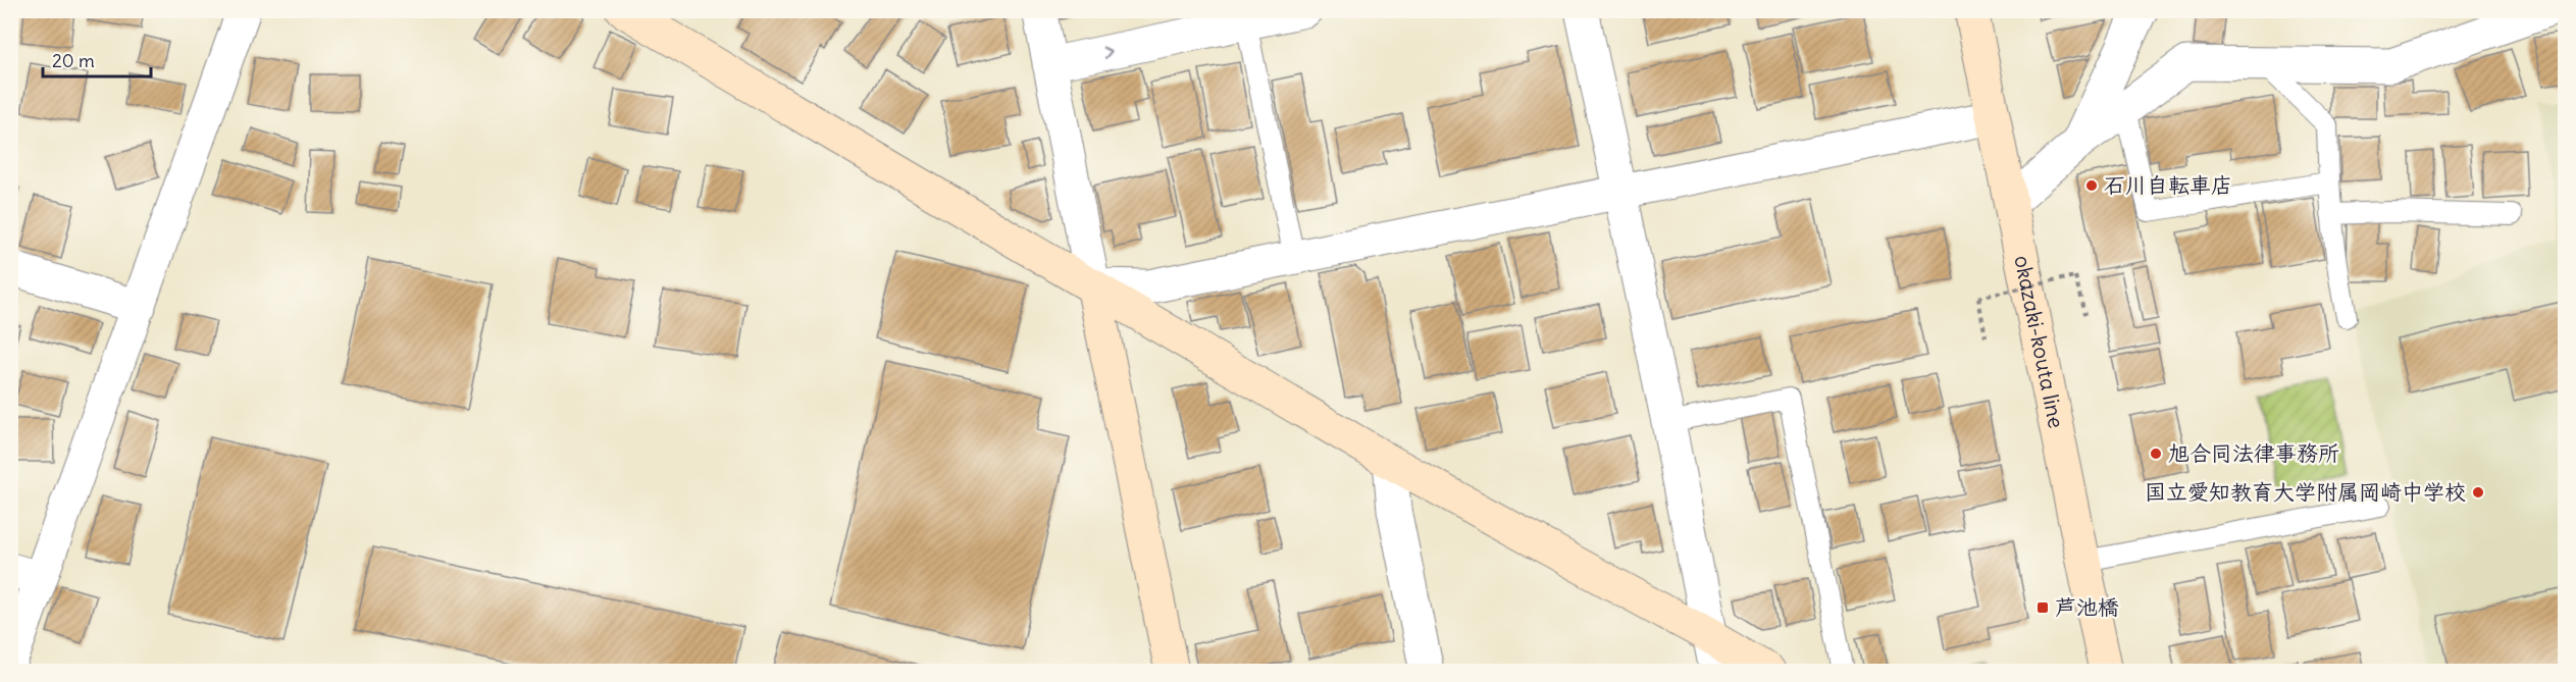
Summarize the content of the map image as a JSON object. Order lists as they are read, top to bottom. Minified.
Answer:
{"streets":{"street":["okazaki-kouta line"]},"places":{"other":["石川自転車店","旭合同法律事務所","国立愛知教育大学附属岡崎中学校"],"transit":["芦池橋"]},"scale_bar":"20 m"}
